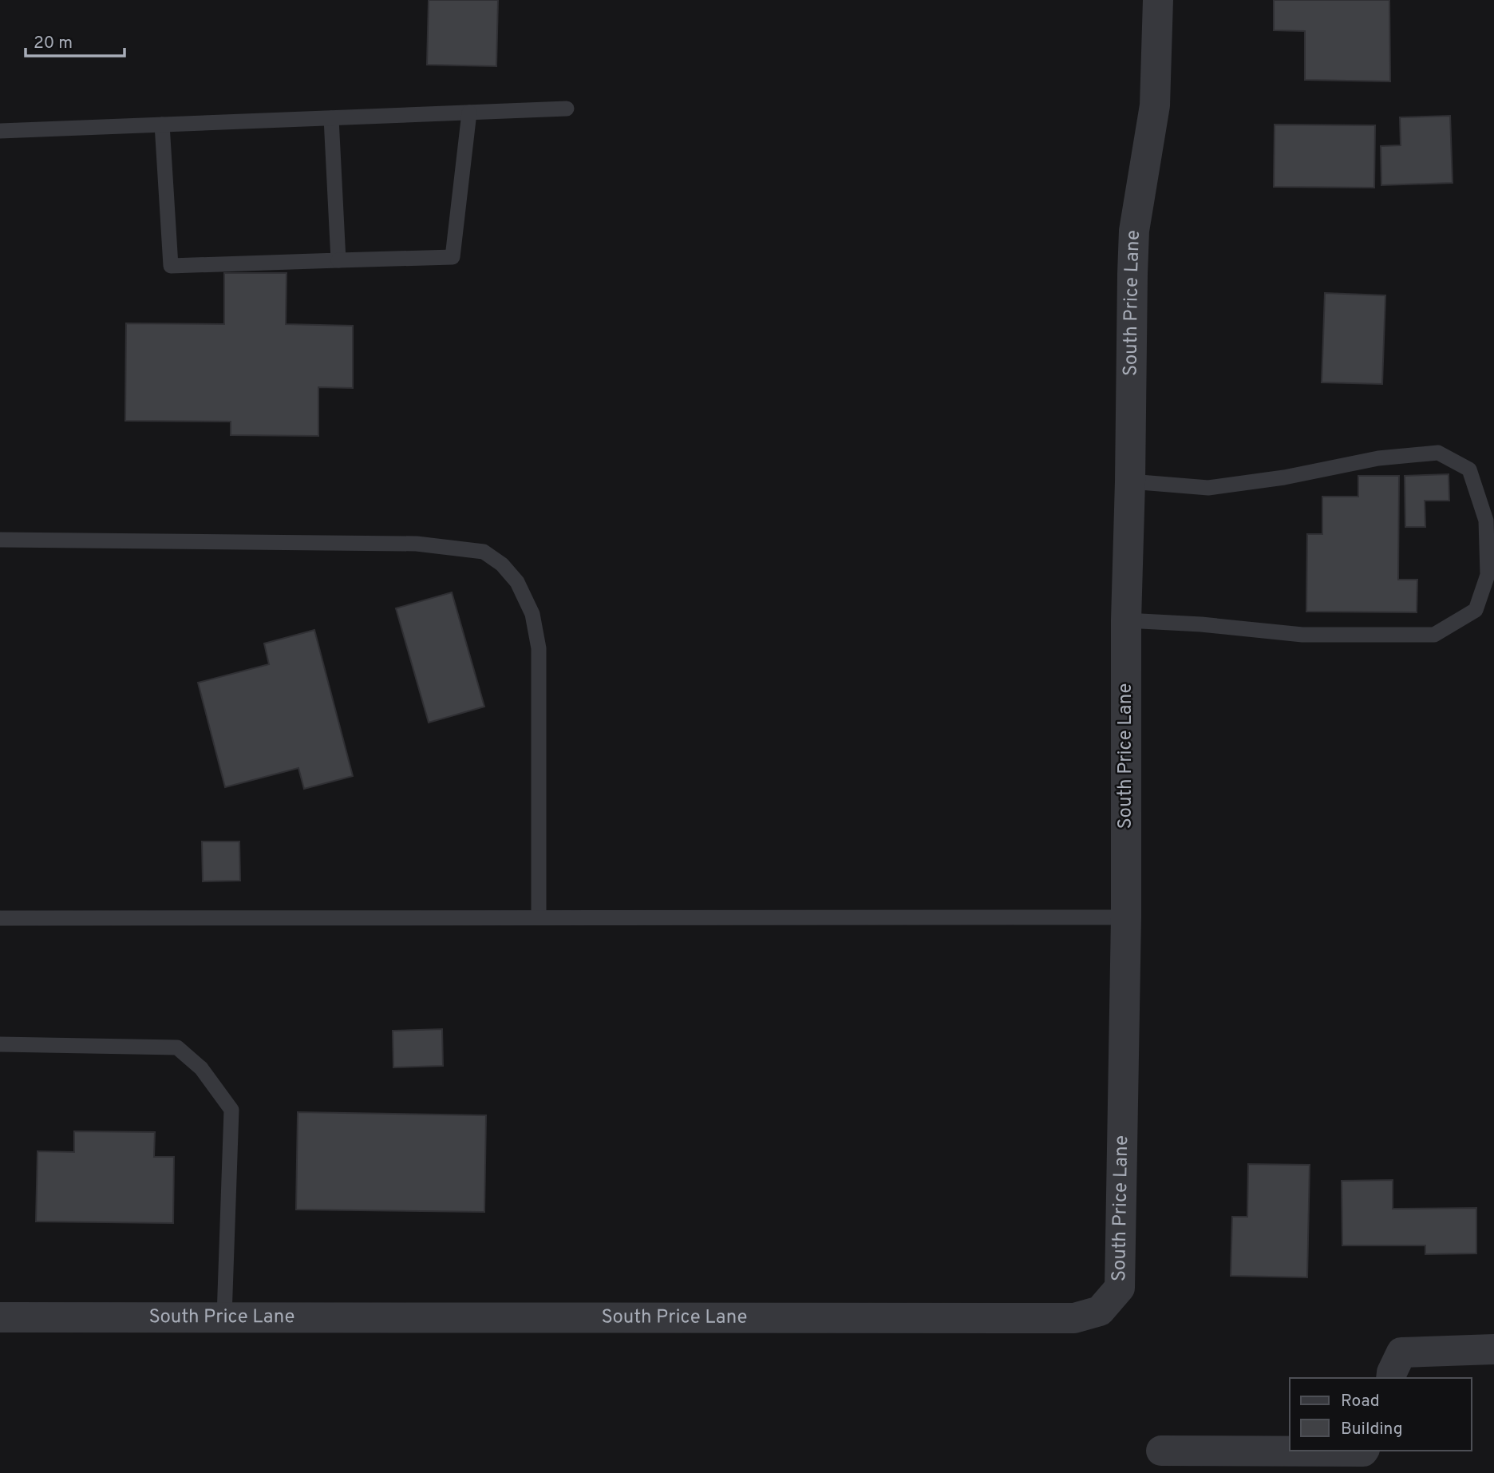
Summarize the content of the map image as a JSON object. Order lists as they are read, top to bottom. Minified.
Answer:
{"streets":{"street":["South Price Lane"]},"legend":["Road","Building"],"scale_bar":"20 m"}
